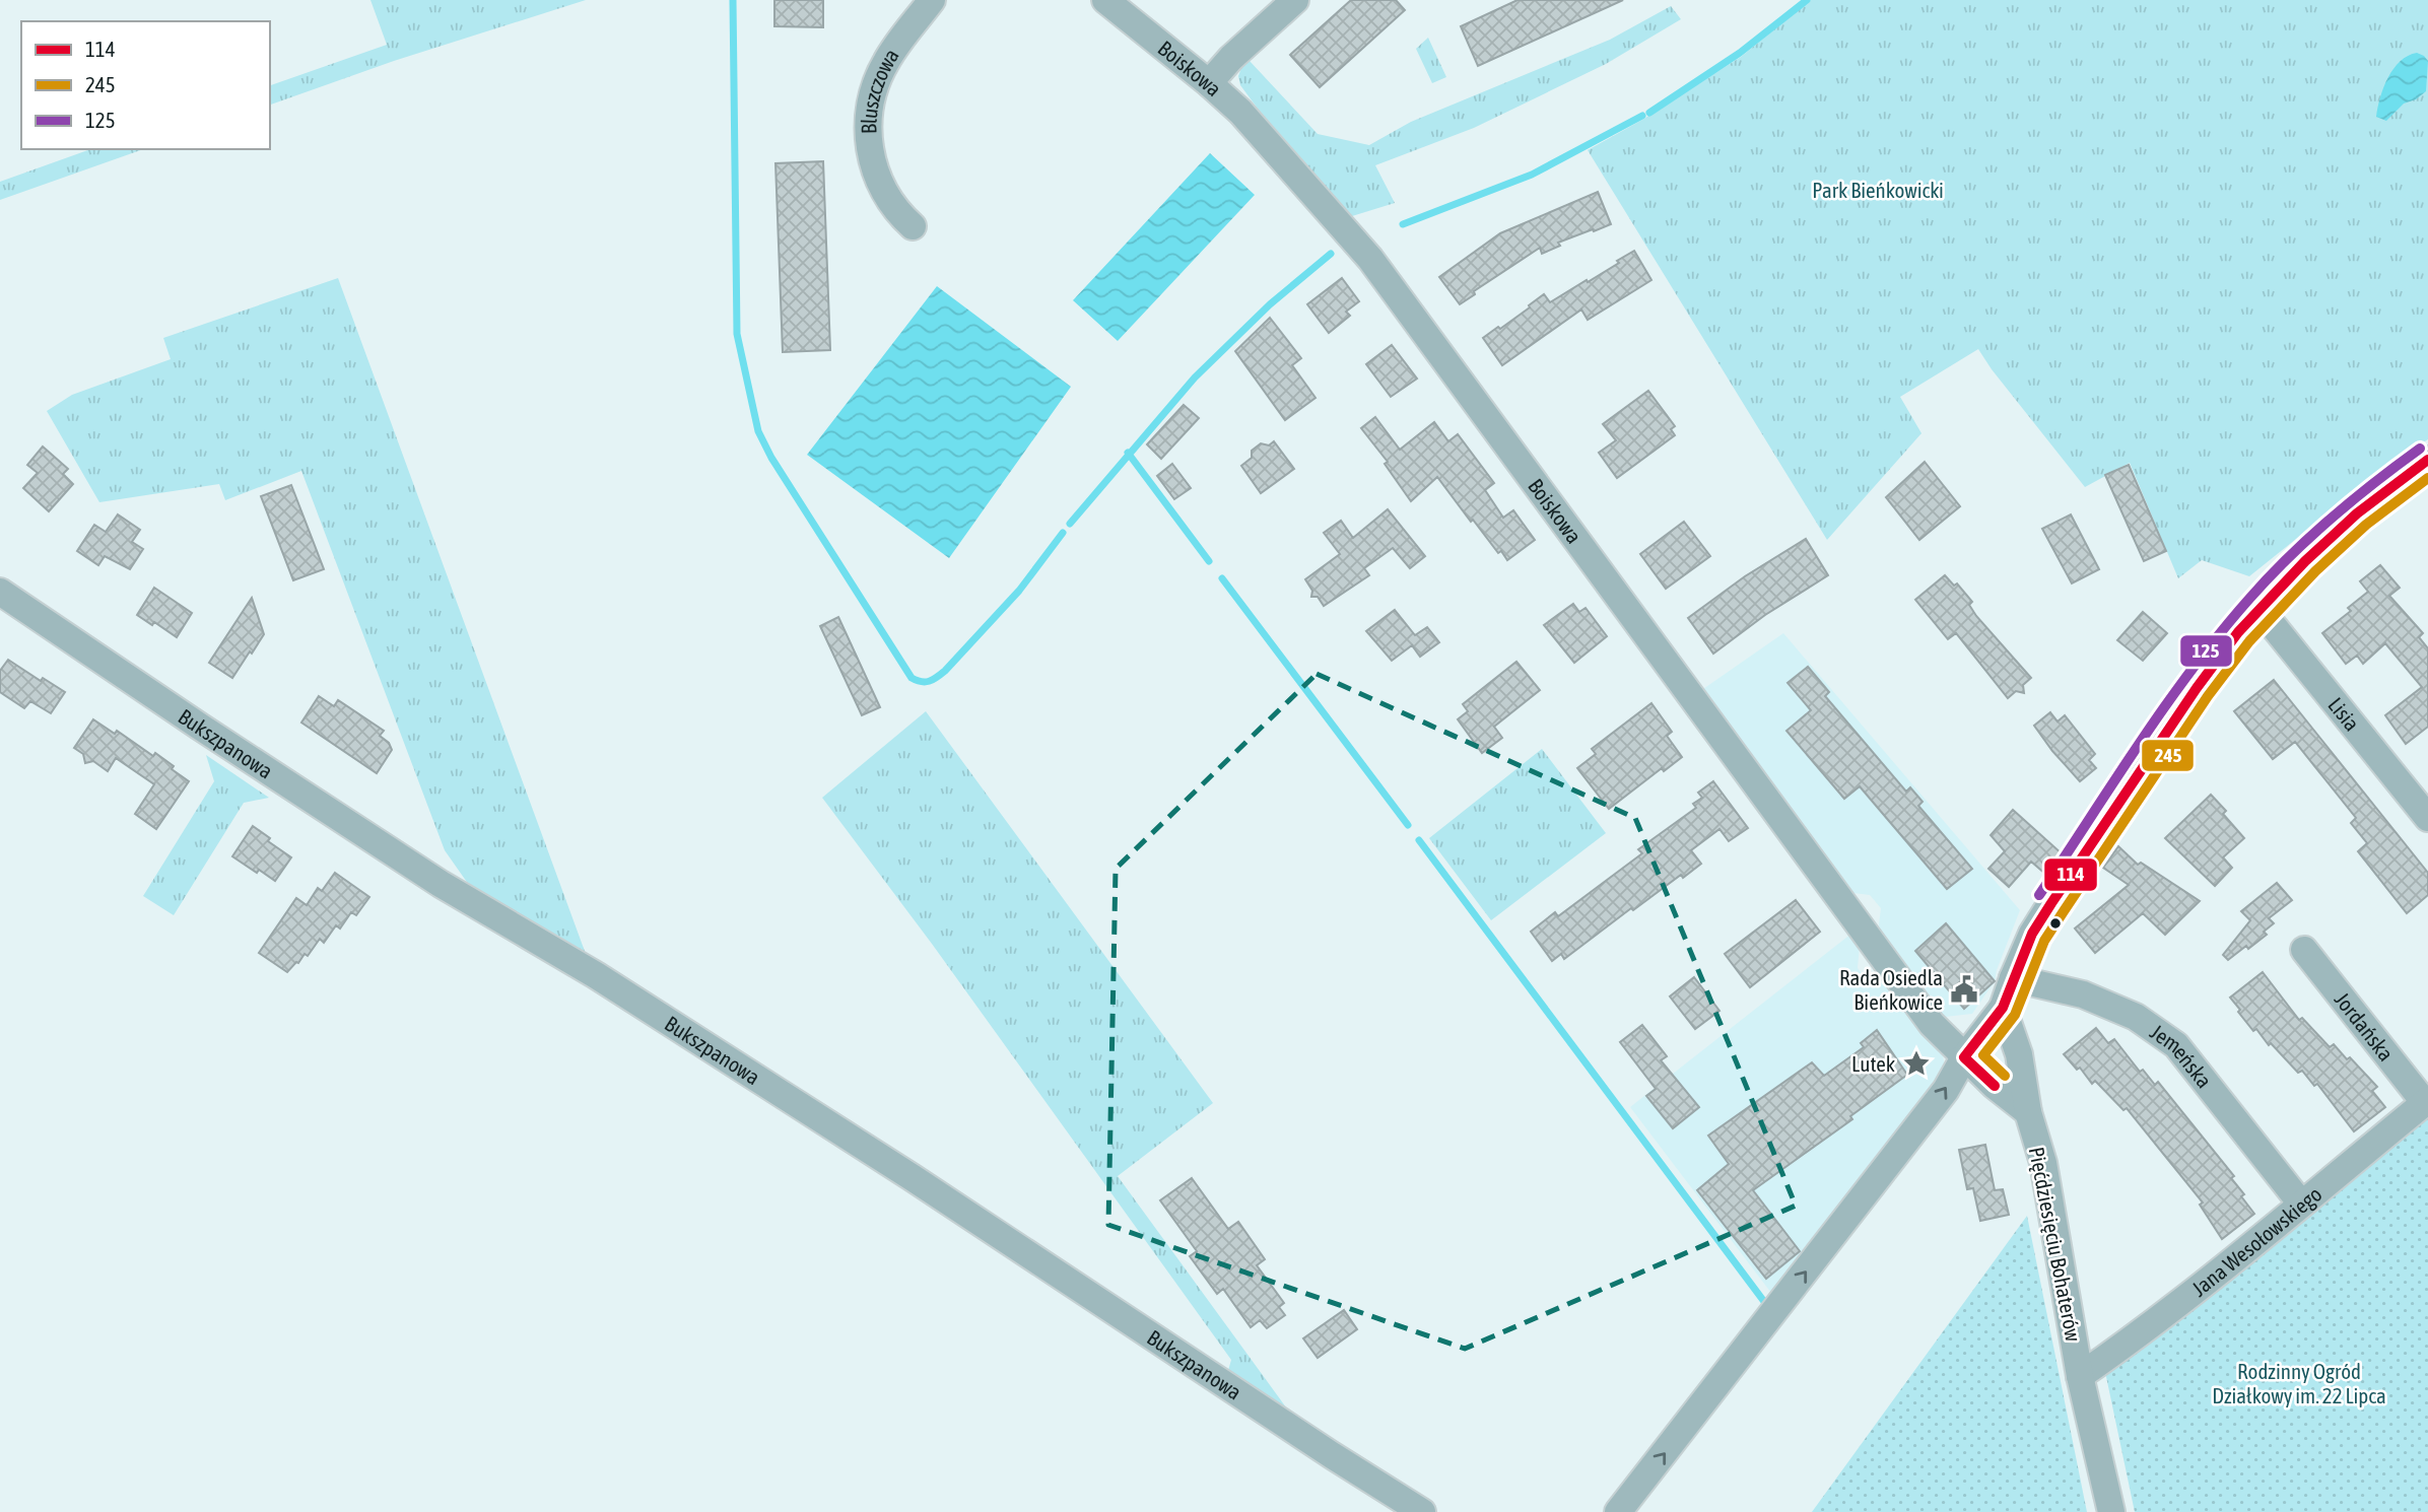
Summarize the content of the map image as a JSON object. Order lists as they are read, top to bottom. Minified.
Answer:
{"streets":{"street":["Boiskowa","Bluszczowa","Lisia","Bukszpanowa","Jordańska","Jemeńska","Jana Wesołowskiego","Pięćdziesięciu Bohaterów"]},"crossings":[["Boiskowa","Pięćdziesięciu Bohaterów"],["Jordańska","Jana Wesołowskiego"],["Jemeńska","Jana Wesołowskiego"],["Jana Wesołowskiego","Pięćdziesięciu Bohaterów"]],"parks":["Park Bieńkowicki","Rodzinny Ogród Działkowy im. 22 Lipca"],"places":{"public building":["Rada Osiedla Bieńkowice"],"place":["Lutek"]},"lines":["transit line 125","transit line 114","transit line 245"],"legend":["114","245","125"]}
